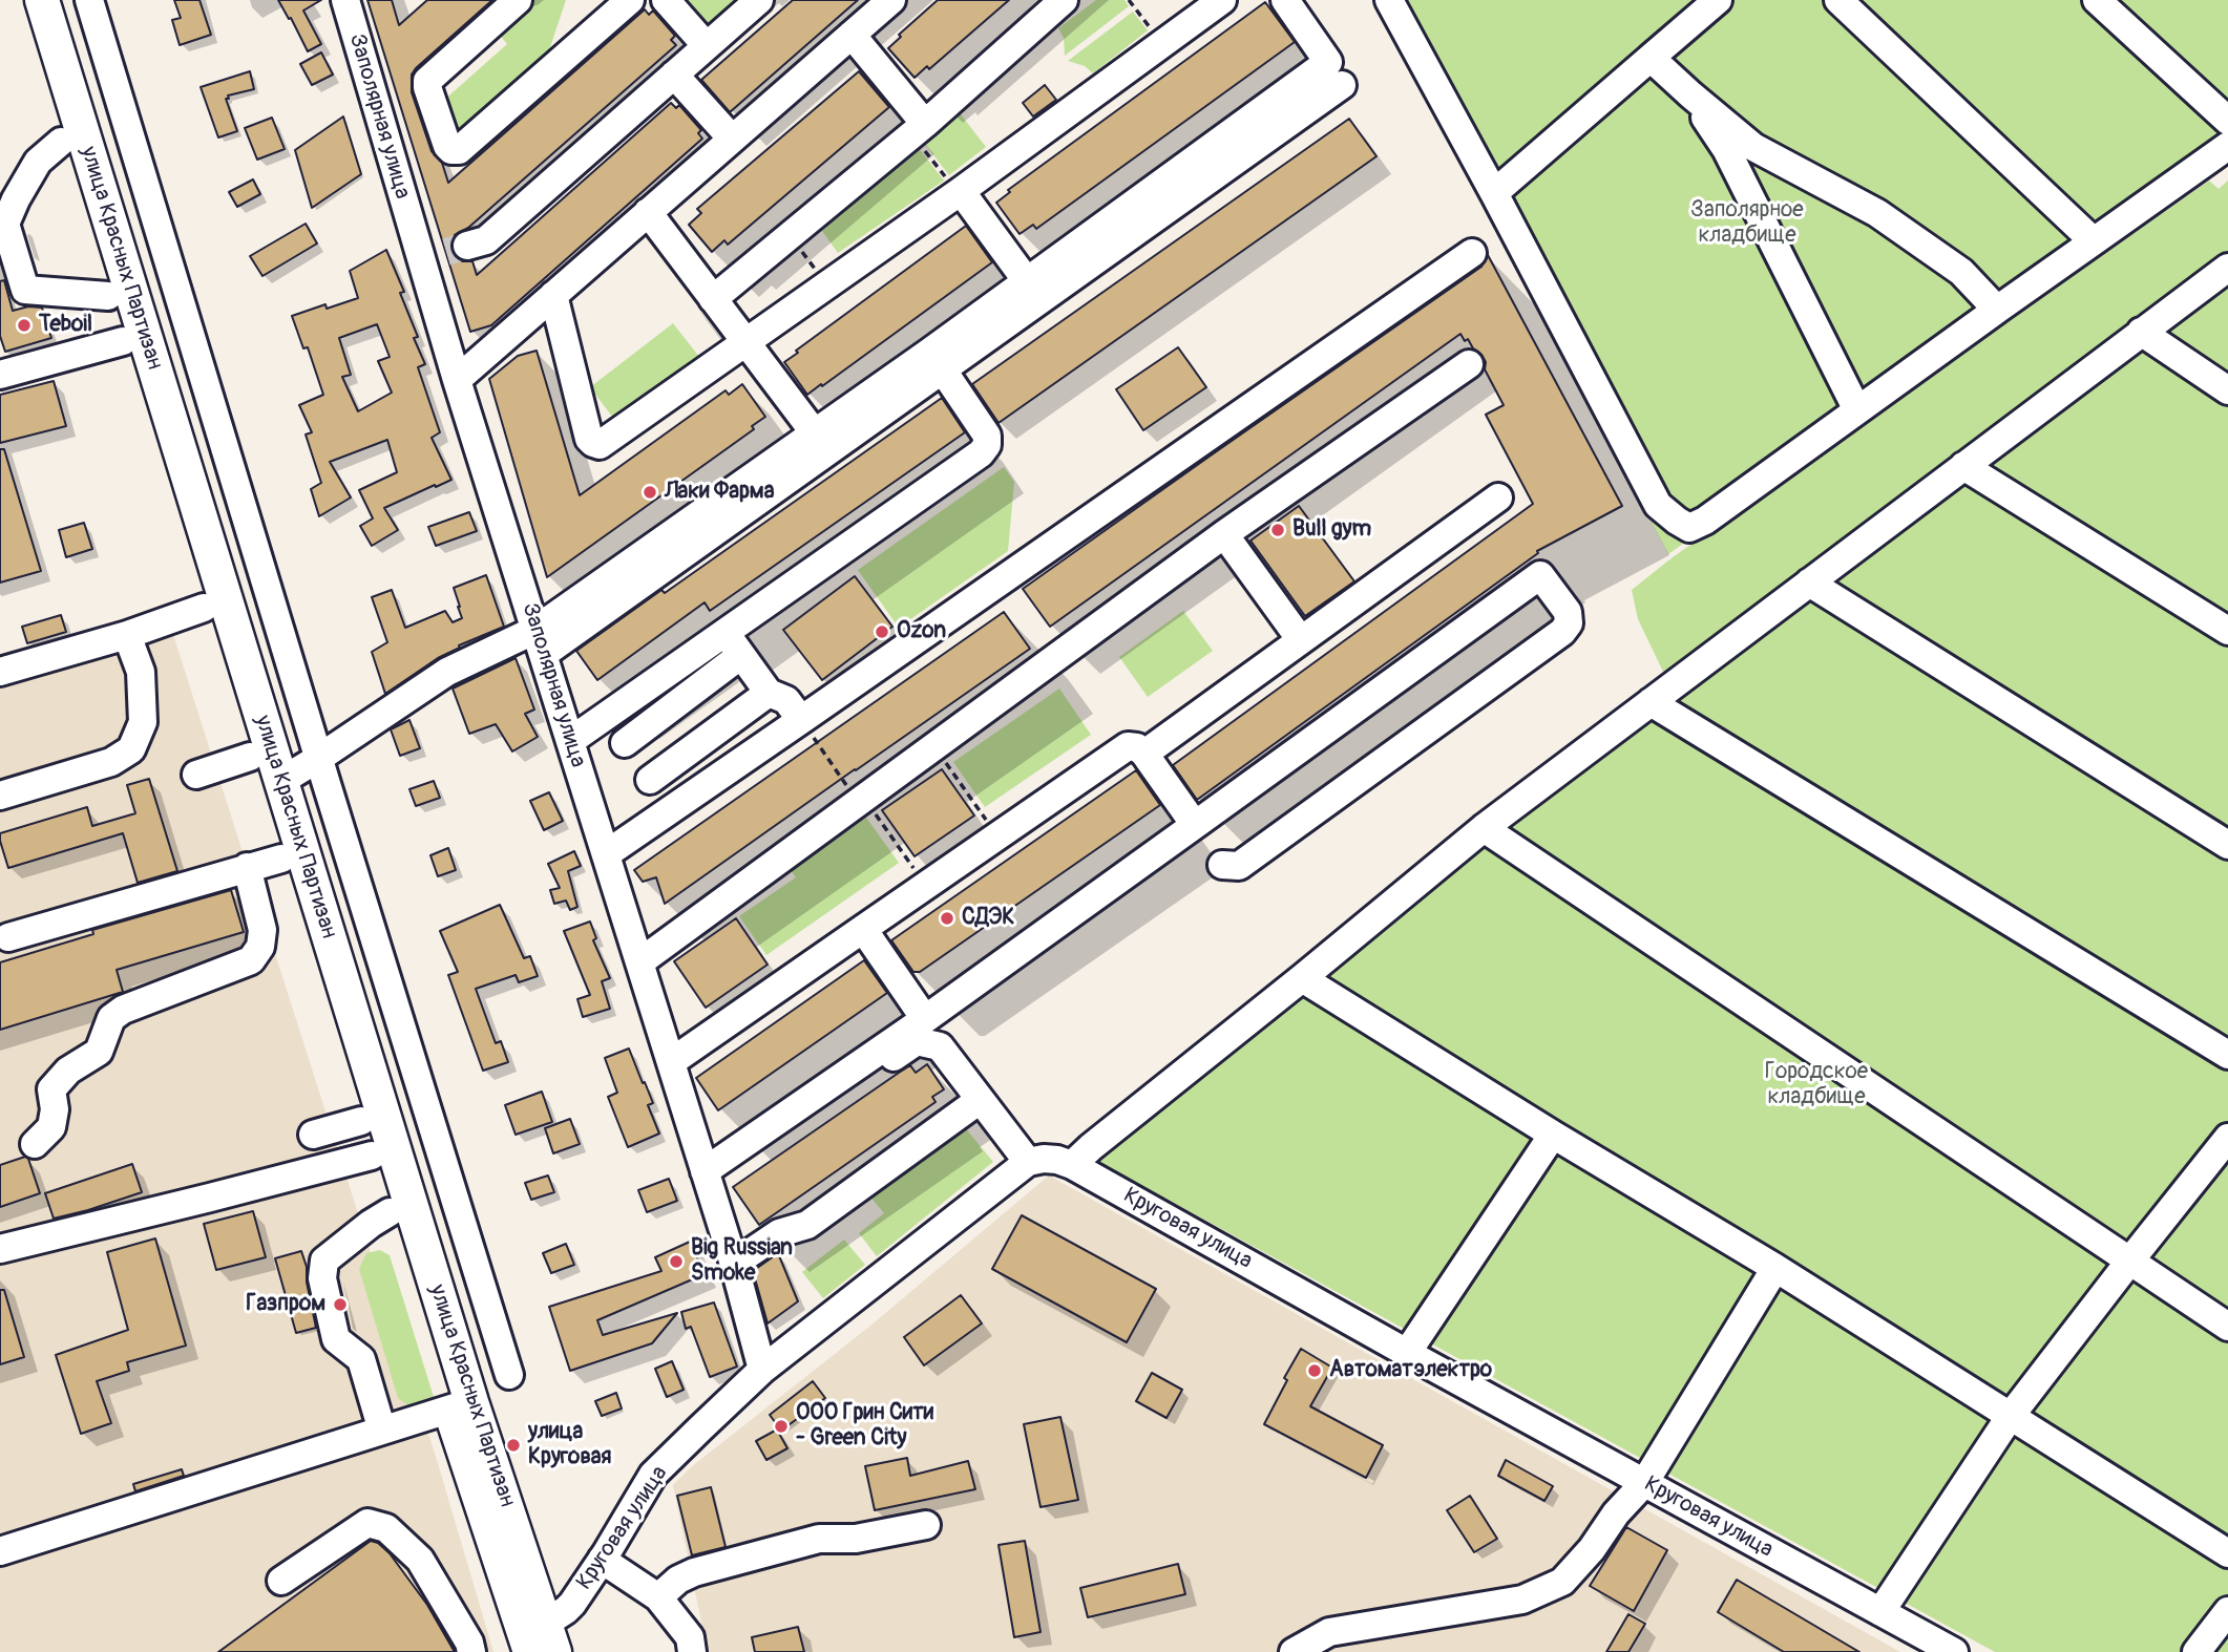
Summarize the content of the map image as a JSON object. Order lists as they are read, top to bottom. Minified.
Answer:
{"streets":{"main road":["улица Красных Партизан"],"street":["Заполярная улица","Круговая улица"]},"crossings":[["Заполярная улица","Круговая улица"],["улица Красных Партизан","Круговая улица"]],"parks":["Заполярное кладбище","Городское кладбище"],"places":["Teboil","Лаки Фарма","Bull gym","Ozon","СДЭК","Big Russian Smoke","Газпром","Автоматэлектро","ООО Грин Сити - Green City","улица Круговая"]}
